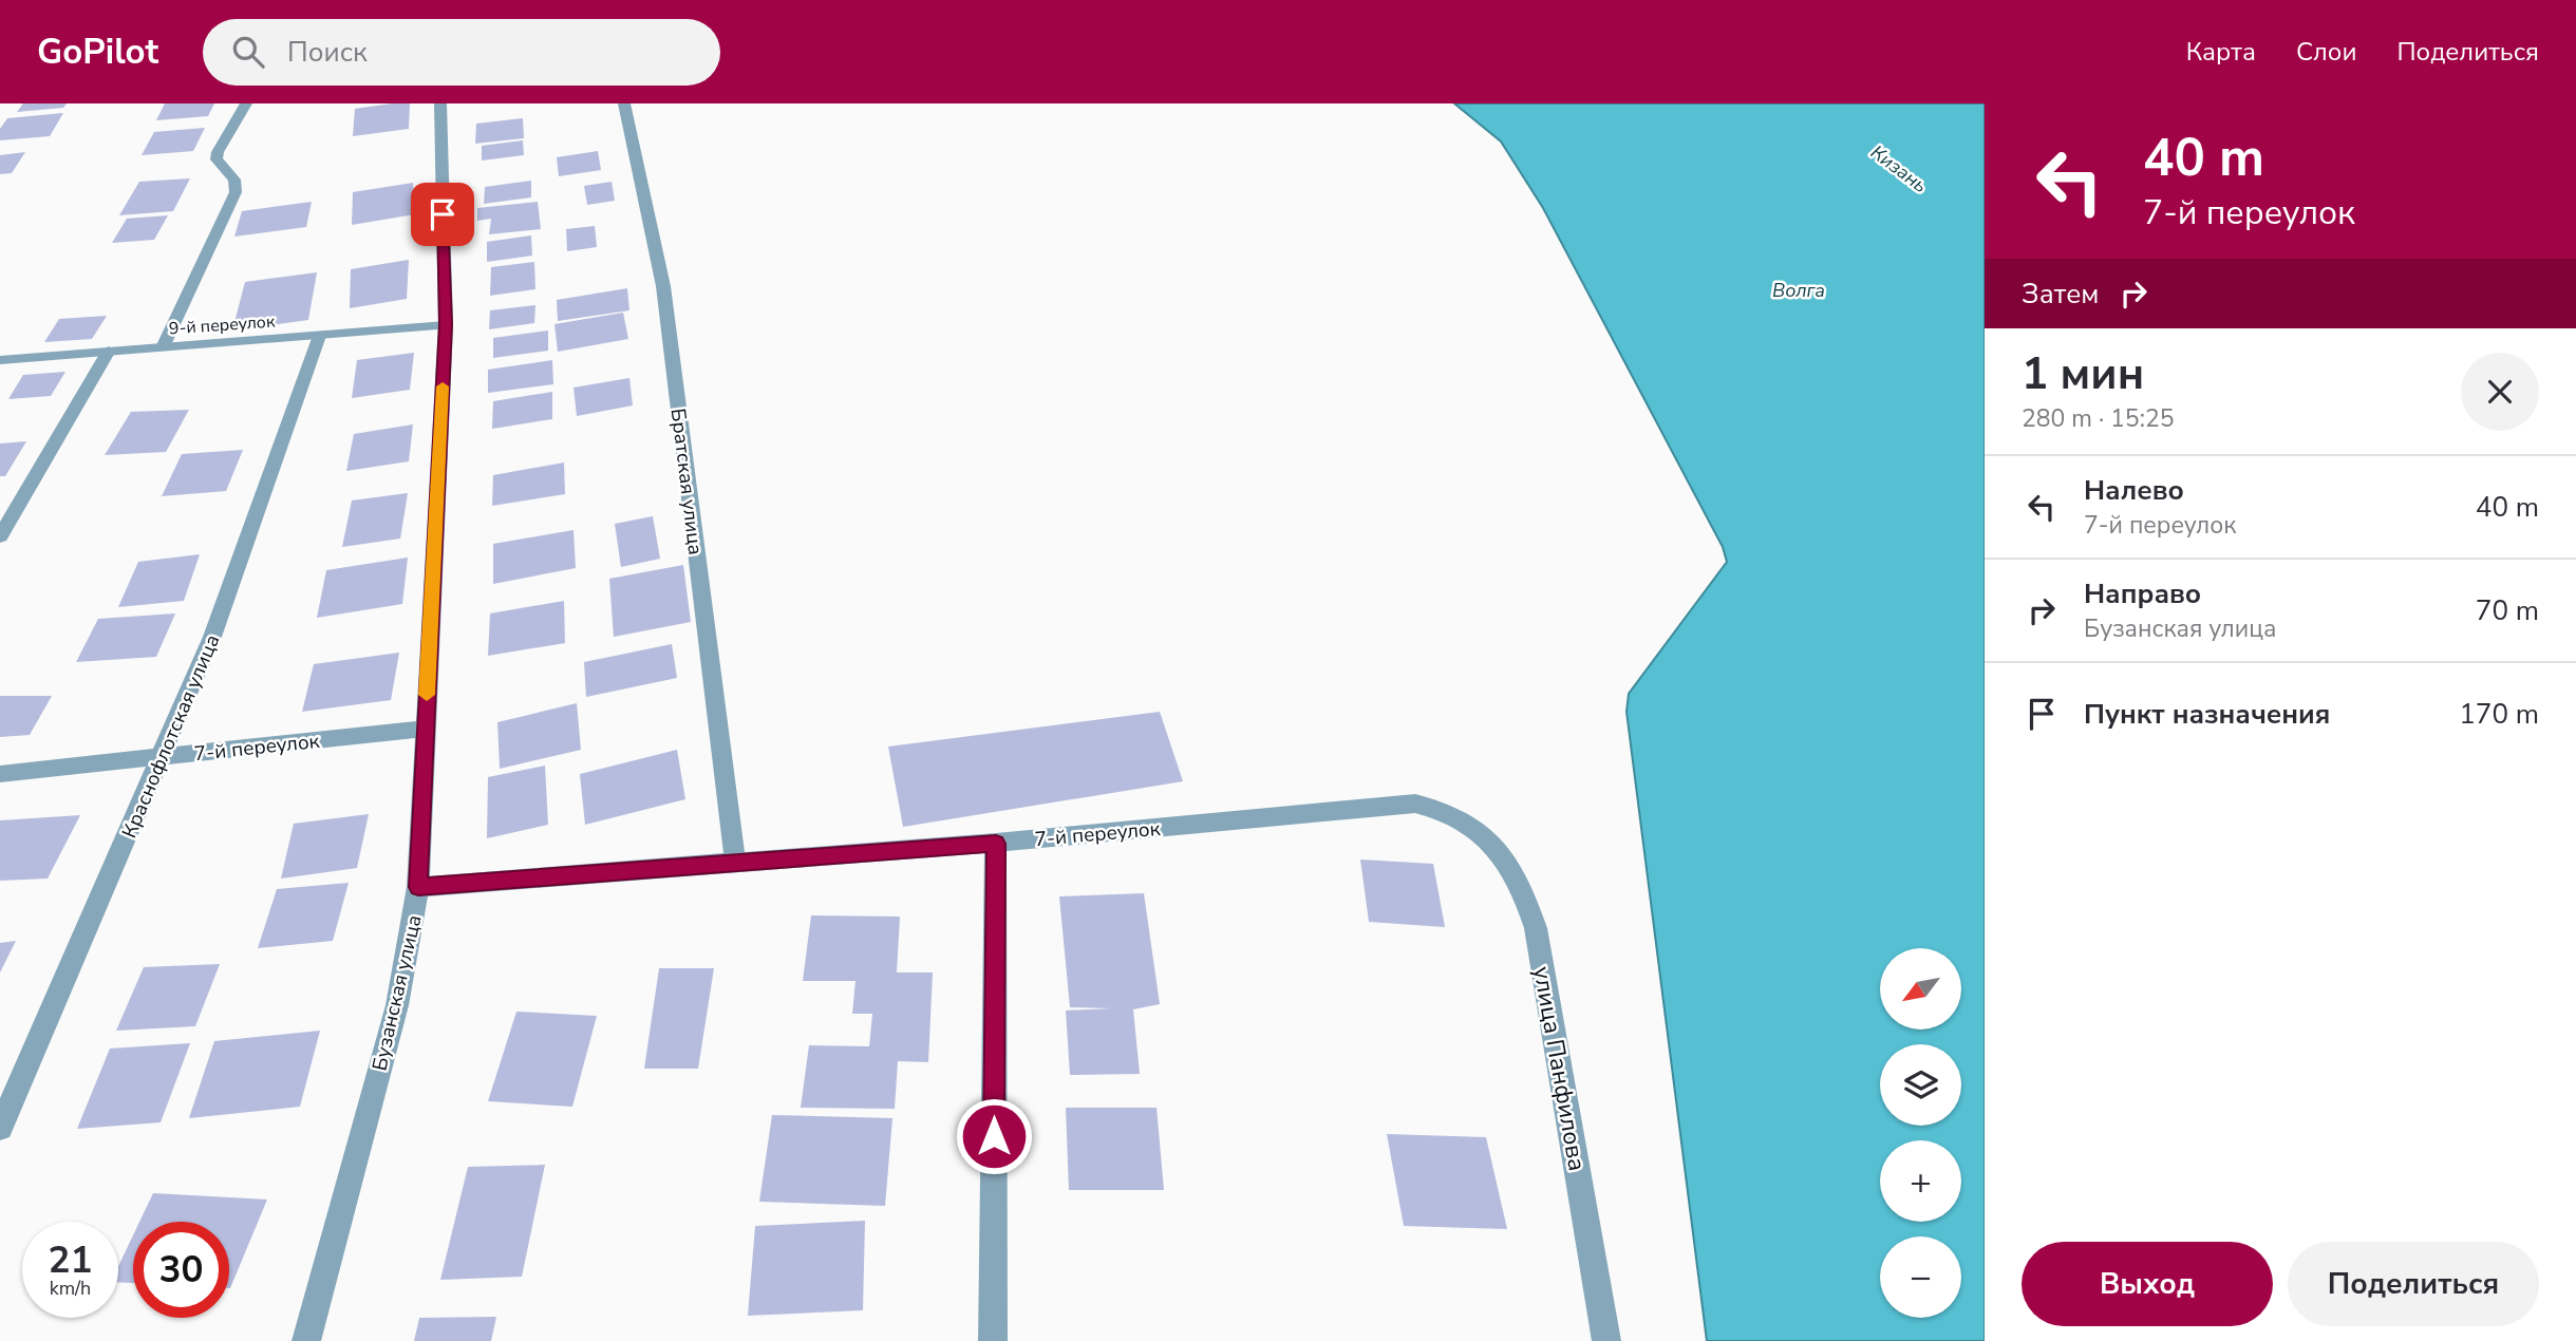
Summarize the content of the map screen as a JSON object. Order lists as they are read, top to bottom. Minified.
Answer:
{"streets":{"street":["9-й переулок","Братская улица","Краснофлотская улица","7-й переулок","Бузанская улица","улица Панфилова"]},"crossings":[["9-й переулок","Краснофлотская улица"],["9-й переулок","Бузанская улица"],["Братская улица","7-й переулок"],["Краснофлотская улица","7-й переулок"],["7-й переулок","Бузанская улица"],["7-й переулок","улица Панфилова"]],"water":["Кизань","Волга"],"north":"bottom left","page":{"header":"GoPilot","search":"Поиск","nav":["Карта","Слои","Поделиться"],"turn":["40 m","7-й переулок"],"then":"Затем","heading":["1 мин","280 m · 15:25"],"list":[{"name":"Налево","note":"7-й переулок","value":"40 m"},{"name":"Направо","note":"Бузанская улица","value":"70 m"},{"name":"Пункт назначения","value":"170 m"}],"map_buttons":["+","−"],"speed":"21 km/h","limit":"30","buttons":["Выход","Поделиться"]}}
